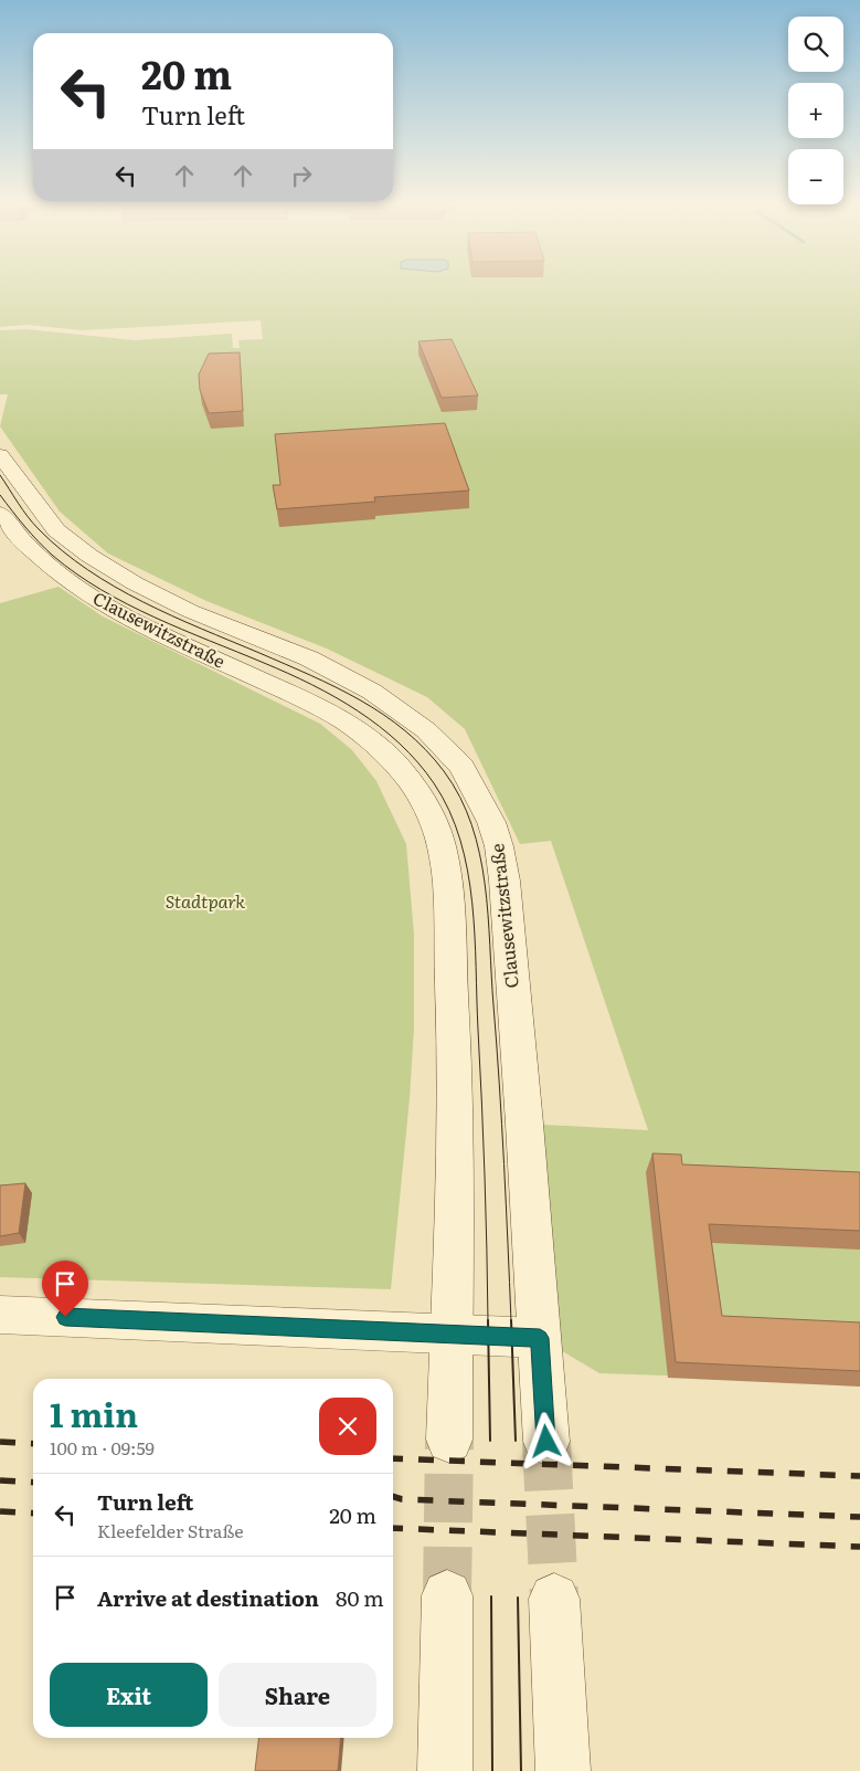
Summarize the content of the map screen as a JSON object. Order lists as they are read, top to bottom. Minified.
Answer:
{"streets":{"street":["Clausewitzstraße"]},"parks":["Stadtpark"],"page":{"map_buttons":["+","−"],"turn":["20 m","Turn left"],"heading":["1 min","100 m · 09:59"],"list":[{"name":"Turn left","note":"Kleefelder Straße","value":"20 m"},{"name":"Arrive at destination","value":"80 m"}],"buttons":["Exit","Share"]}}
